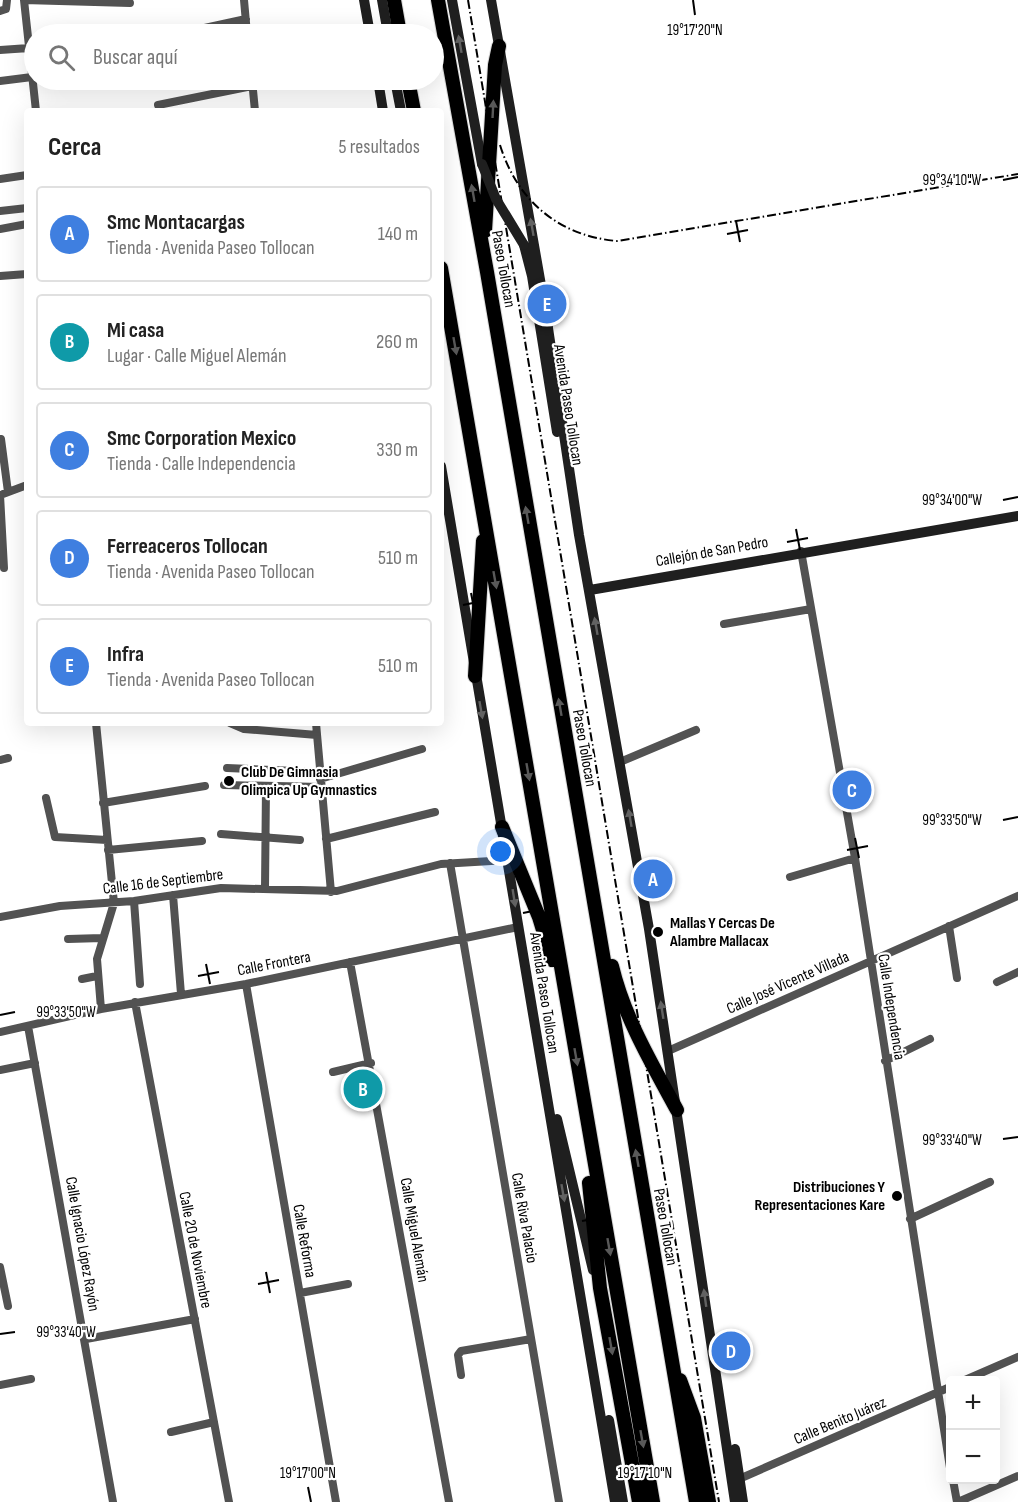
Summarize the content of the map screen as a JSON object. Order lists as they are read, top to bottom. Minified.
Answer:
{"streets":{"highway":["Paseo Tollocan"],"main road":["Avenida Paseo Tollocan","Callejón de San Pedro"],"street":["Calle 16 de Septiembre","Calle Frontera","Calle José Vicente Villada","Calle Independencia","Calle Riva Palacio","Calle Miguel Alemán","Calle Reforma","Calle Ignacio López Rayón","Calle 20 de Noviembre","Calle Benito Juárez"]},"crossings":[["Avenida Paseo Tollocan","Callejón de San Pedro"],["Avenida Paseo Tollocan","Calle 16 de Septiembre"],["Avenida Paseo Tollocan","Calle Frontera"],["Avenida Paseo Tollocan","Calle José Vicente Villada"],["Avenida Paseo Tollocan","Calle Benito Juárez"],["Callejón de San Pedro","Calle Independencia"],["Calle 16 de Septiembre","Calle Riva Palacio"],["Calle Frontera","Calle Riva Palacio"],["Calle Frontera","Calle Miguel Alemán"],["Calle Frontera","Calle Reforma"],["Calle Frontera","Calle Ignacio López Rayón"],["Calle Frontera","Calle 20 de Noviembre"],["Calle José Vicente Villada","Calle Independencia"],["Calle Independencia","Calle Benito Juárez"]],"places":["Club De Gimnasia Olimpica Up Gymnastics","Mallas Y Cercas De Alambre Mallacax","Distribuciones Y Representaciones Kare"],"page":{"search":"Buscar aquí","heading":["Cerca","5 resultados"],"list":[{"mark":"A","name":"Smc Montacargas","note":"Tienda · Avenida Paseo Tollocan","value":"140 m"},{"mark":"B","name":"Mi casa","note":"Lugar · Calle Miguel Alemán","value":"260 m"},{"mark":"C","name":"Smc Corporation Mexico","note":"Tienda · Calle Independencia","value":"330 m"},{"mark":"D","name":"Ferreaceros Tollocan","note":"Tienda · Avenida Paseo Tollocan","value":"510 m"},{"mark":"E","name":"Infra","note":"Tienda · Avenida Paseo Tollocan","value":"510 m"}],"pins":["E","C","A","B","D"],"map_buttons":["+","−"]},"coordinates":["19°17'20\"N","99°34'10\"W","99°34'00\"W","99°33'50\"W","99°33'40\"W","19°17'00\"N","19°17'10\"N"]}
